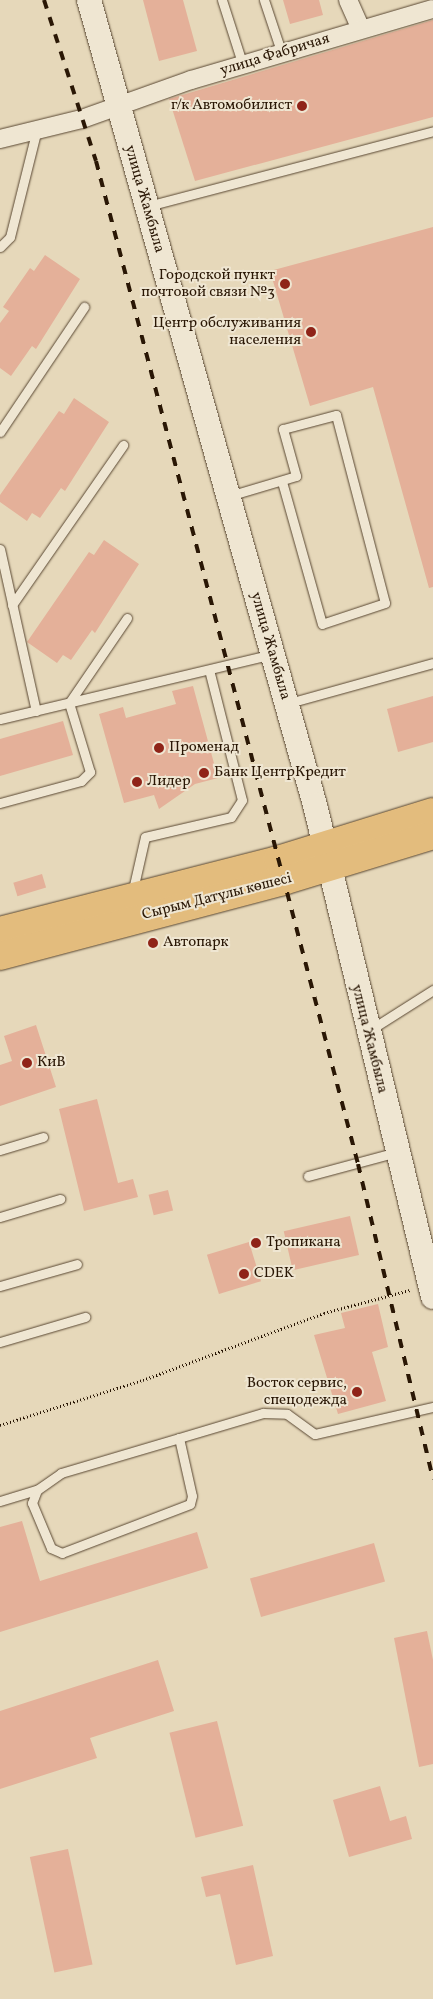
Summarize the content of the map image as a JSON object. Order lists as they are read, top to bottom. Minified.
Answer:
{"streets":{"highway":["Сырым Датұлы көшесі"],"street":["улица Фабричая","улица Жамбыла"]},"crossings":[["улица Фабричая","улица Жамбыла"],["улица Жамбыла","Сырым Датұлы көшесі"]],"places":["г/к Автомобилист","Городской пункт почтовой связи №3","Центр обслуживания наcеления","Променад","Банк ЦентрКредит","Лидер","Автопарк","КиВ","Тропикана","CDEK","Восток сервис, спецодежда"]}
